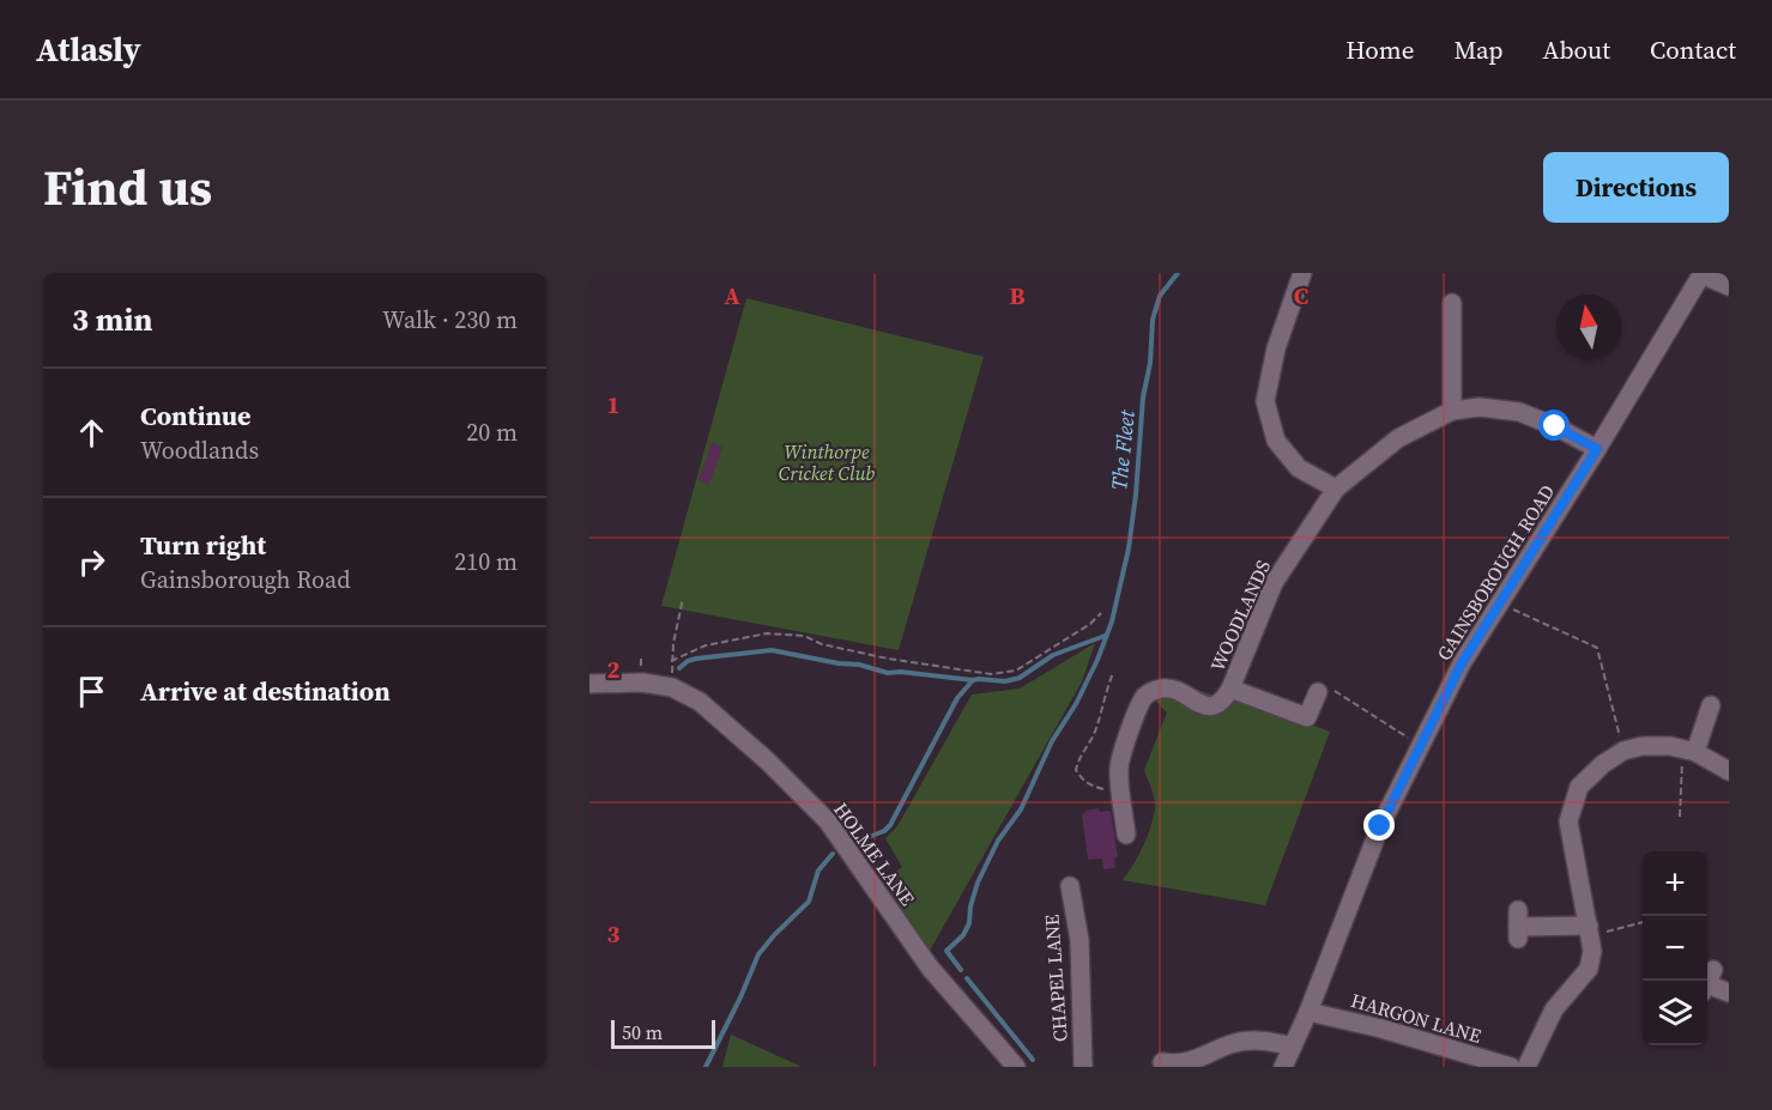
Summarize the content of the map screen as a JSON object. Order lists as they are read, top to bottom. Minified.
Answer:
{"streets":{"street":["GAINSBOROUGH ROAD","WOODLANDS","HOLME LANE","CHAPEL LANE","HARGON LANE"]},"crossings":[["GAINSBOROUGH ROAD","WOODLANDS"],["GAINSBOROUGH ROAD","HARGON LANE"]],"water":["The Fleet"],"parks":["Winthorpe Cricket Club"],"scale_bar":"50 m","north":"top","page":{"header":"Atlasly","nav":["Home","Map","About","Contact"],"title":"Find us","buttons":"Directions","heading":["3 min","Walk · 230 m"],"list":[["Continue","Woodlands","20 m"],["Turn right","Gainsborough Road","210 m"],"Arrive at destination"],"map_buttons":["+","−"],"scale":"50 m"},"grid":{"columns":["A","B","C"],"rows":["1","2","3"]}}
